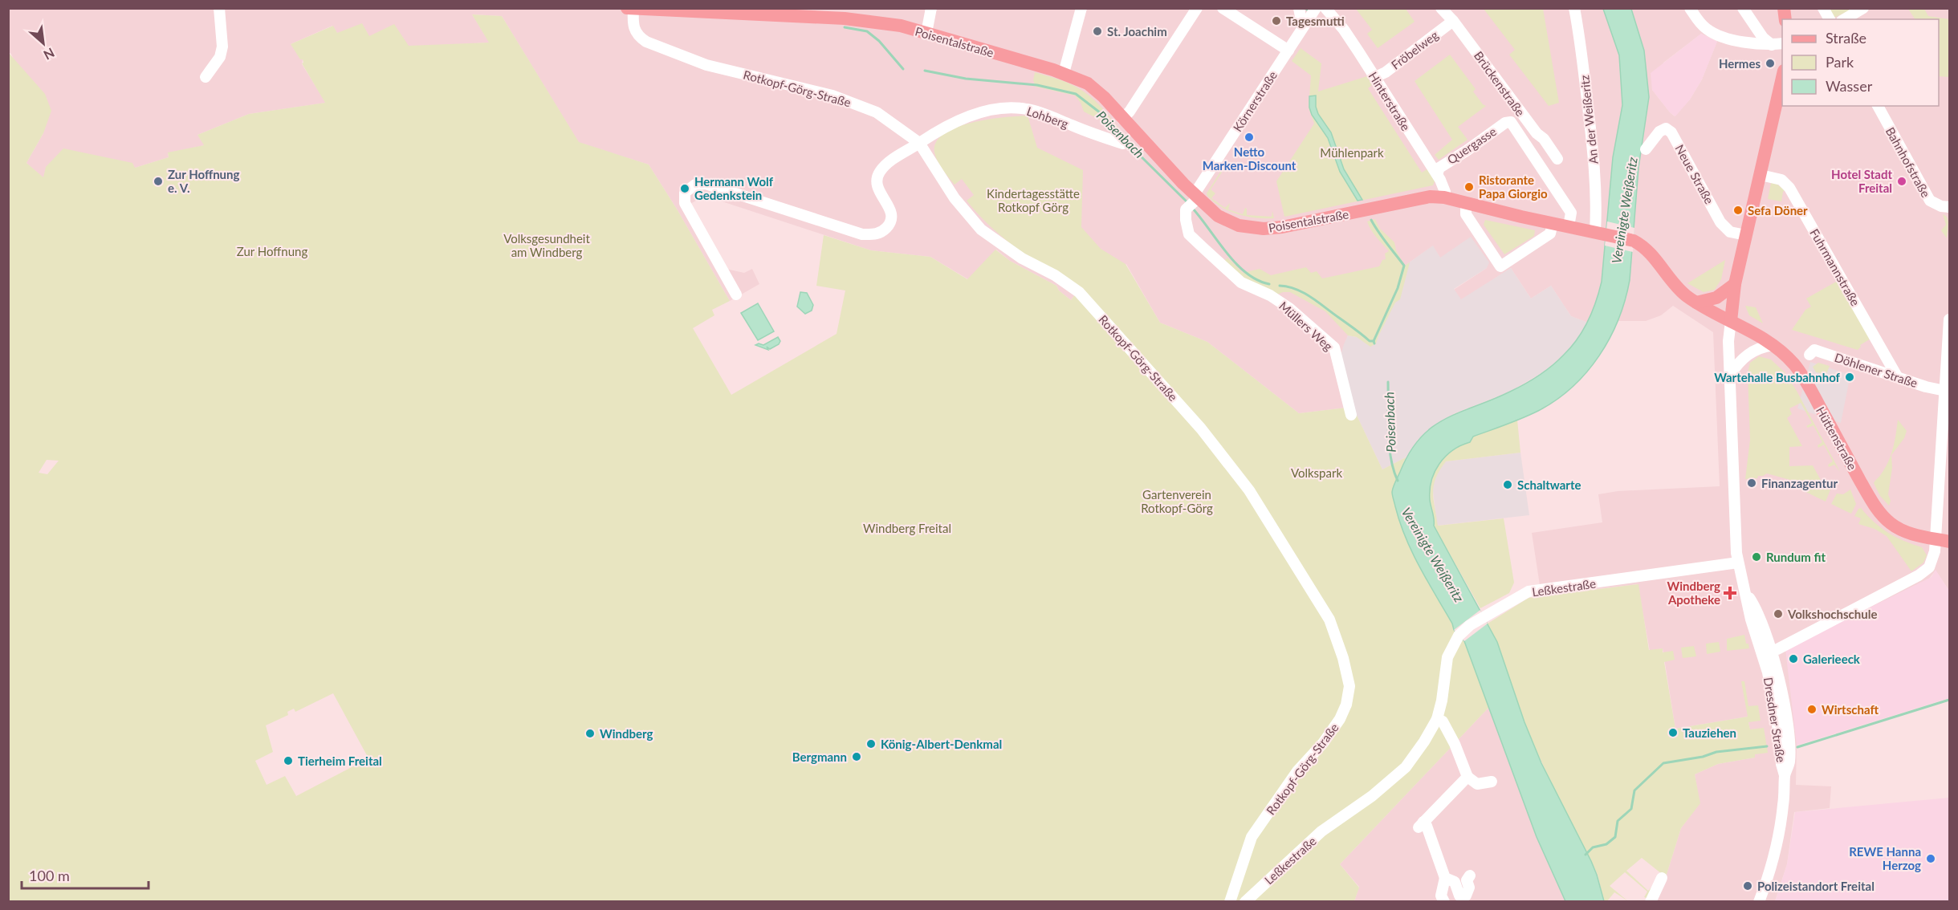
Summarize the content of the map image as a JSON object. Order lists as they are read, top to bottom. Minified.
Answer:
{"streets":{"main road":["Poisentalstraße","Hüttenstraße"],"street":["Fröbelweg","Brückenstraße","Rotkopf-Görg-Straße","Körnerstraße","Hinterstraße","Lohberg","An der Weißeritz","Quergasse","Bahnhofstraße","Neue Straße","Fuhrmannstraße","Müllers Weg","Döhlener Straße","Leßkestraße","Dresdner Straße"]},"crossings":[["Poisentalstraße","Brückenstraße"],["Poisentalstraße","Rotkopf-Görg-Straße"],["Poisentalstraße","Körnerstraße"],["Poisentalstraße","Hinterstraße"],["Poisentalstraße","An der Weißeritz"],["Poisentalstraße","Müllers Weg"],["Poisentalstraße","Hüttenstraße"],["Poisentalstraße","Dresdner Straße"],["Fröbelweg","Brückenstraße"],["Fröbelweg","Hinterstraße"],["Brückenstraße","Quergasse"],["Rotkopf-Görg-Straße","Lohberg"],["Körnerstraße","Müllers Weg"],["Hinterstraße","Quergasse"],["Fuhrmannstraße","Döhlener Straße"],["Hüttenstraße","Dresdner Straße"],["Leßkestraße","Dresdner Straße"]],"water":["Poisenbach","Vereinigte Weißeritz"],"parks":["Mühlenpark","Kindertagesstätte Rotkopf Görg","Volksgesundheit am Windberg","Zur Hoffnung","Volkspark","Gartenverein Rotkopf-Görg","Windberg Freital"],"places":{"other":["Tagesmutti","St. Joachim","Hermes","Netto Marken-Discount","Zur Hoffnung e. V.","Hotel Stadt Freital","Ristorante Papa Giorgio","Hermann Wolf Gedenkstein","Sefa Döner","Wartehalle Busbahnhof","Finanzagentur","Schaltwarte","Rundum fit","Volkshochschule","Galerieeck","Wirtschaft","Tauziehen","Windberg","König-Albert-Denkmal","Bergmann","Tierheim Freital","REWE Hanna Herzog","Polizeistandort Freital"],"health":["Windberg Apotheke"]},"legend":["Straße","Park","Wasser"],"scale_bar":"100 m","north":"bottom right"}
